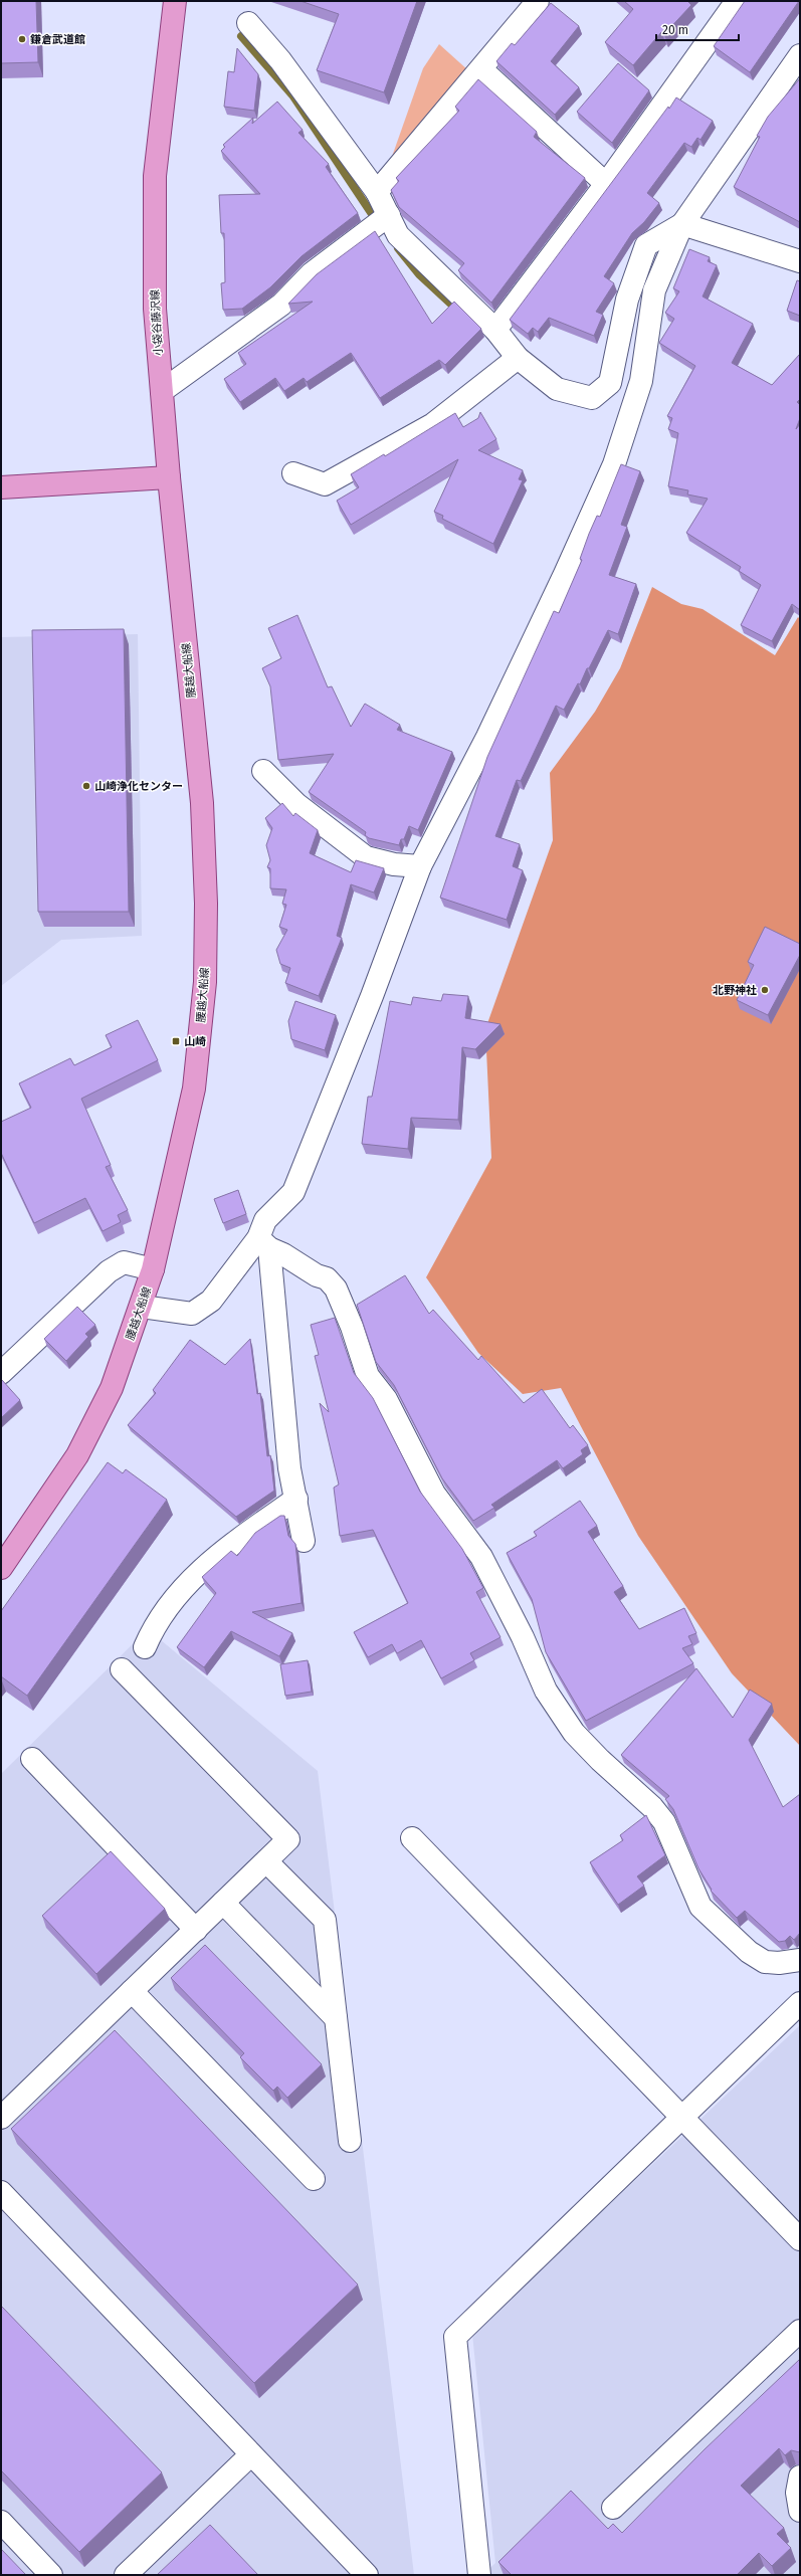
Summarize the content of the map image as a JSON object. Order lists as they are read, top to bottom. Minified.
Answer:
{"streets":{"main road":["小袋谷藤沢線","腰越大船線"]},"crossings":[["小袋谷藤沢線","腰越大船線"]],"places":{"other":["鎌倉武道館","山崎浄化センター","北野神社"],"transit":["山崎"]},"scale_bar":"20 m"}
